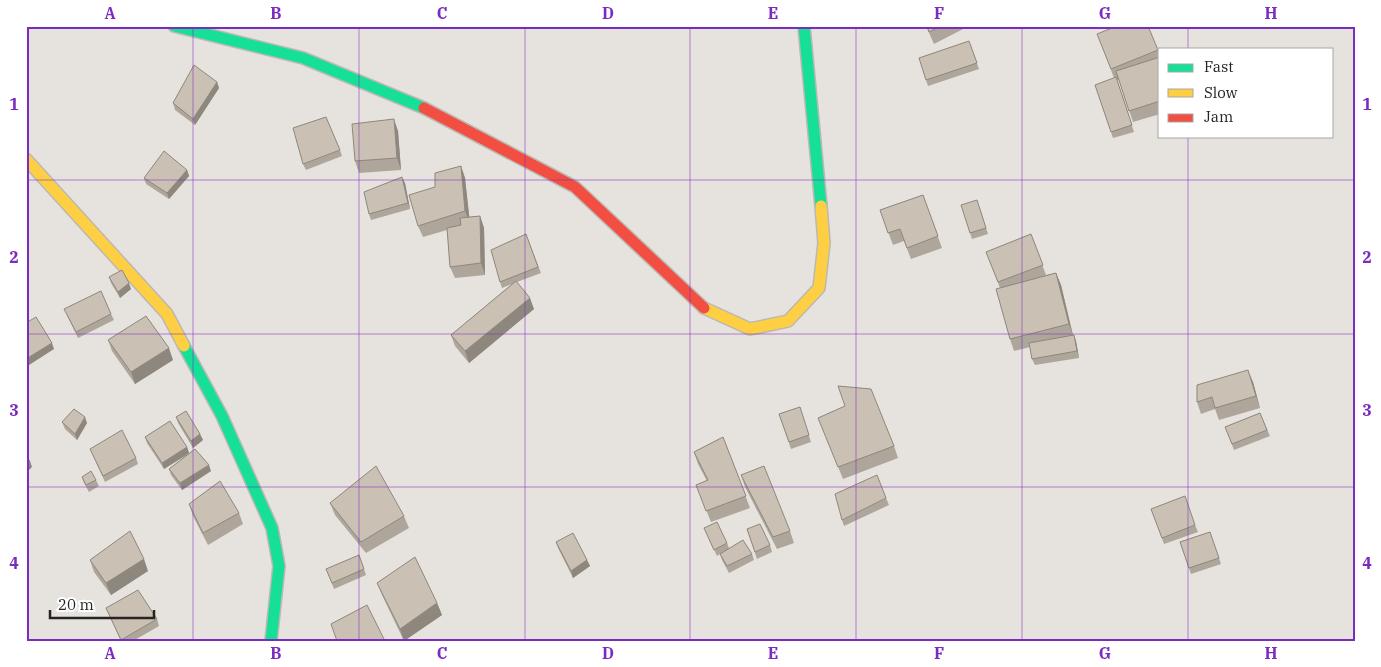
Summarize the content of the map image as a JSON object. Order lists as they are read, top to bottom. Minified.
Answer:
{"legend":["Fast","Slow","Jam"],"scale_bar":"20 m","grid":{"columns":["A","B","C","D","E","F","G","H"],"rows":["1","2","3","4"]}}
